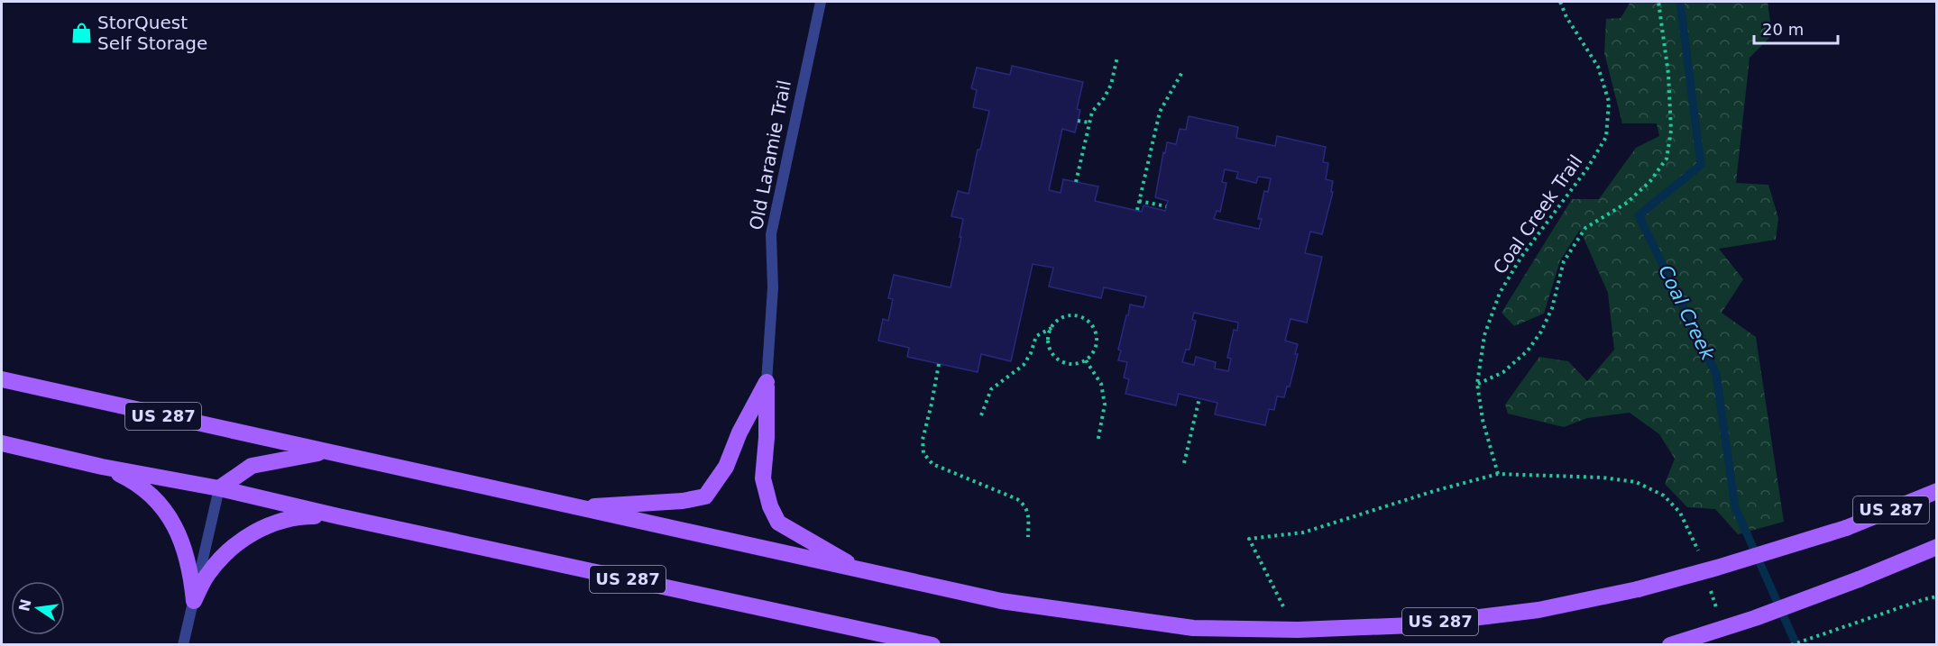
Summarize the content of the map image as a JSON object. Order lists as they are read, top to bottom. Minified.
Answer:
{"streets":{"main road":["US 287"],"street":["Old Laramie Trail"],"path":["Coal Creek Trail"]},"water":["Coal Creek"],"places":{"shop":["StorQuest Self Storage"]},"scale_bar":"20 m","north":"left"}
